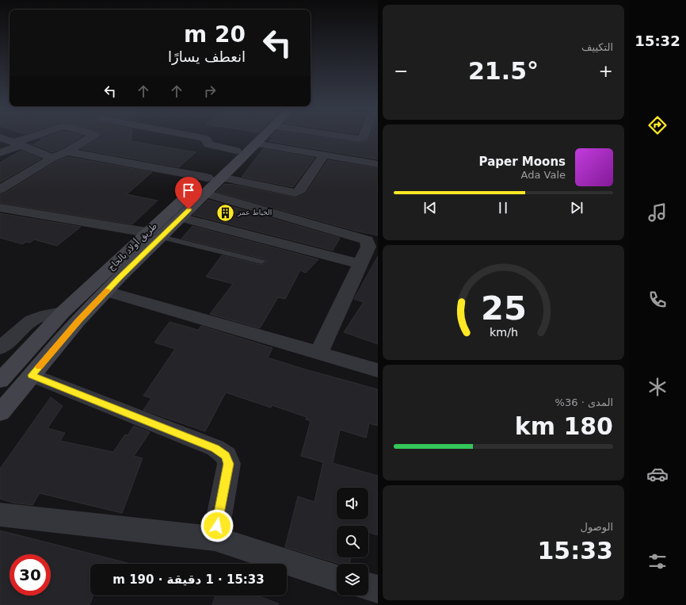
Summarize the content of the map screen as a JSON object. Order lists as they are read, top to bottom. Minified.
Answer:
{"streets":{"main road":["طريق أولاد بالحاج"]},"places":{"building":["الخياط عمر"]},"page":{"tabs":"15:32","tile":["التكييف",["المدى · 36%","180 km"],["الوصول","15:33"]],"turn":["20 m","انعطف يسارًا"],"heat":["−","21.5°","+"],"song":["Paper Moons","Ada Vale"],"limit":"30","trip":"15:33 · 1 دقيقة · 190 m","gauge":["25","km/h"]}}
